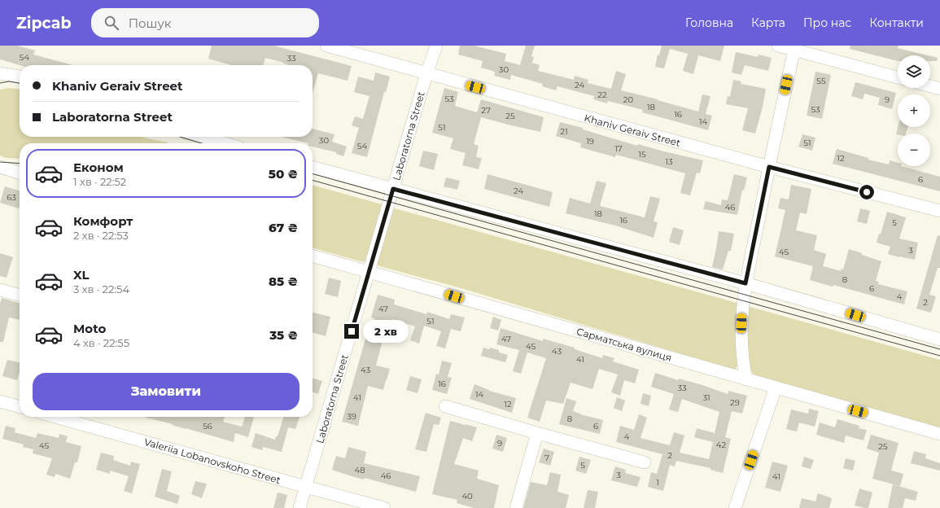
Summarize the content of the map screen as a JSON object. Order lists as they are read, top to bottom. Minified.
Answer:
{"streets":{"street":["Khaniv Geraiv Street","Laboratorna Street","Сарматська вулиця","Valeriia Lobanovskoho Street"]},"crossings":[["Khaniv Geraiv Street","Laboratorna Street"],["Laboratorna Street","Сарматська вулиця"],["Laboratorna Street","Valeriia Lobanovskoho Street"]],"house_numbers":["54","33","30","55","24","22","53","20","9","18","53","27","16","25","14","51","21","30","19","51","54","17","15","12","13","6","24","63","46","18","16","5","3","45","8","6","4","2","47","51","47","45","43","41","43","16","33","14","41","31","29","12","39","8","56","6","4","9","42","45","25","2","7","5","48","3","46","41","1","40"],"page":{"header":"Zipcab","search":"Пошук","nav":["Головна","Карта","Про нас","Контакти"],"map_buttons":["+","−"],"banner":["Khaniv Geraiv Street","Laboratorna Street"],"list":[{"name":"Економ","note":"1 хв · 22:52","value":"50 ₴"},{"name":"Комфорт","note":"2 хв · 22:53","value":"67 ₴"},{"name":"XL","note":"3 хв · 22:54","value":"85 ₴"},{"name":"Moto","note":"4 хв · 22:55","value":"35 ₴"}],"bubble":"2 хв","buttons":"Замовити"}}
